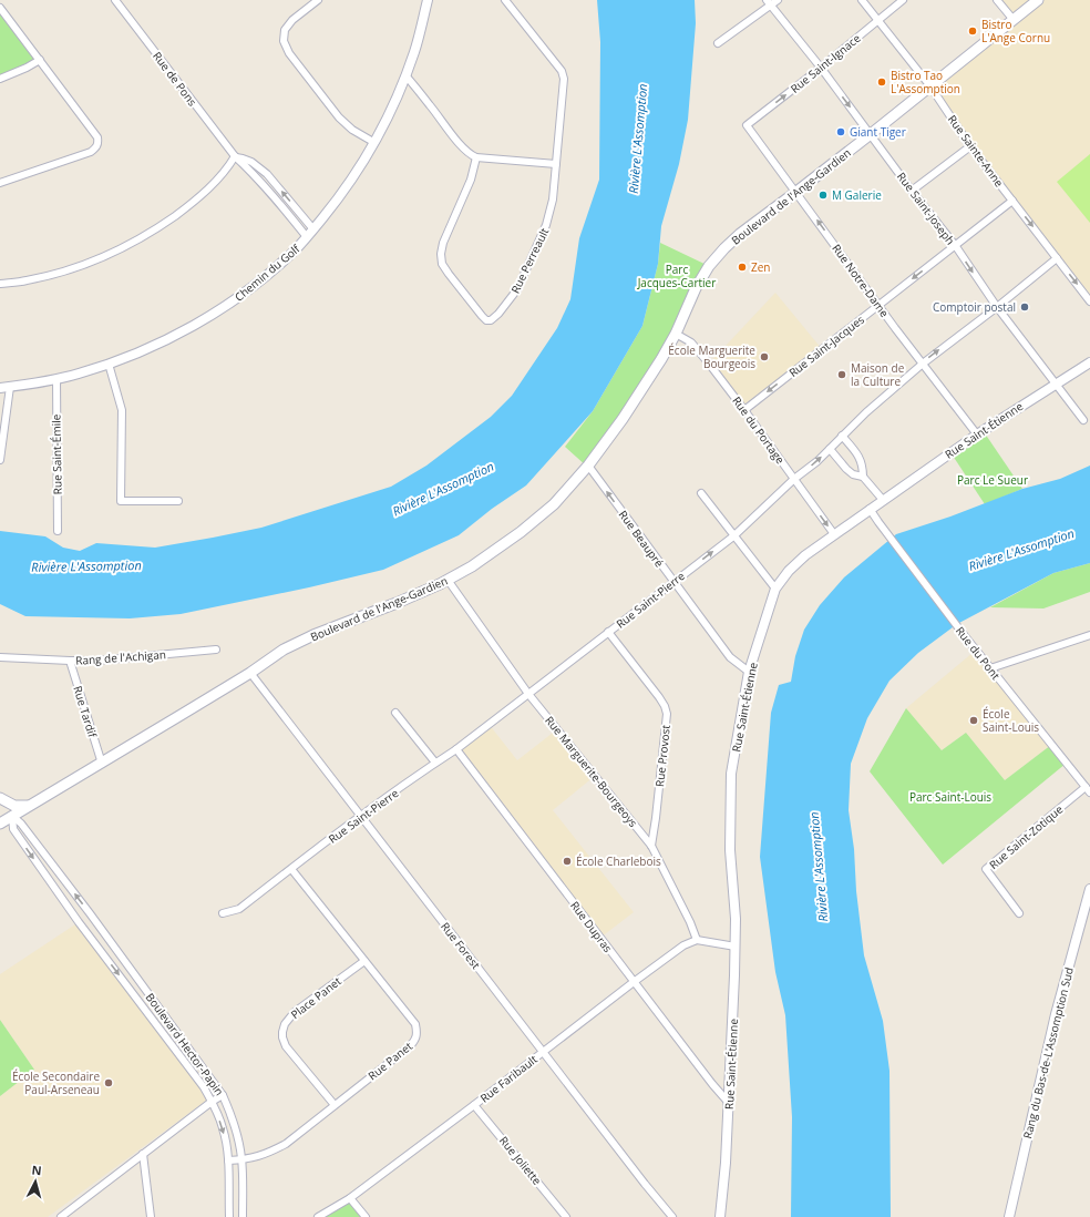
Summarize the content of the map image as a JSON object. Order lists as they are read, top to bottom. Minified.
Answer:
{"streets":{"main road":["Boulevard de l'Ange-Gardien","Boulevard Hector-Papin"],"street":["Rue Saint-Ignace","Rue de Pons","Rue Sainte-Anne","Rue Saint-Joseph","Rue Perreault","Chemin du Golf","Rue Notre-Dame","Rue Saint-Jacques","Rue du Portage","Rue Saint-Étienne","Rue Saint-Émile","Rue Beaupré","Rue Saint-Pierre","Rue du Pont","Rang de l'Achigan","Rue Tardif","Rue Provost","Rue Marguerite-Bourgeoys","Rue Saint-Zotique","Rue Dupras","Rue Forest","Place Panet","Rang du Bas-de-L'Assomption Sud","Rue Panet","Rue Faribault","Rue Joliette"]},"crossings":[["Rue Saint-Ignace","Rue Sainte-Anne"],["Rue Saint-Ignace","Rue Saint-Joseph"],["Rue Saint-Ignace","Rue Notre-Dame"],["Rue de Pons","Chemin du Golf"],["Rue Sainte-Anne","Boulevard de l'Ange-Gardien"],["Rue Sainte-Anne","Rue Saint-Jacques"],["Rue Sainte-Anne","Rue Saint-Pierre"],["Boulevard de l'Ange-Gardien","Rue Saint-Joseph"],["Boulevard de l'Ange-Gardien","Rue Notre-Dame"],["Boulevard de l'Ange-Gardien","Rue du Portage"],["Boulevard de l'Ange-Gardien","Rue Beaupré"],["Boulevard de l'Ange-Gardien","Rue Tardif"],["Boulevard de l'Ange-Gardien","Rue Marguerite-Bourgeoys"],["Boulevard de l'Ange-Gardien","Rue Forest"],["Boulevard de l'Ange-Gardien","Boulevard Hector-Papin"],["Rue Saint-Joseph","Rue Saint-Jacques"],["Rue Saint-Joseph","Rue Saint-Étienne"],["Rue Saint-Joseph","Rue Saint-Pierre"],["Chemin du Golf","Rue Saint-Émile"],["Rue Notre-Dame","Rue Saint-Jacques"],["Rue Notre-Dame","Rue Saint-Étienne"],["Rue Notre-Dame","Rue Saint-Pierre"],["Rue Saint-Jacques","Rue du Portage"],["Rue du Portage","Rue Saint-Étienne"],["Rue du Portage","Rue Saint-Pierre"],["Rue Saint-Étienne","Rue Beaupré"],["Rue Saint-Étienne","Rue du Pont"],["Rue Saint-Étienne","Rue Dupras"],["Rue Beaupré","Rue Saint-Pierre"],["Rue Saint-Pierre","Rue Provost"],["Rue Saint-Pierre","Rue Marguerite-Bourgeoys"],["Rue Saint-Pierre","Rue Dupras"],["Rue Saint-Pierre","Rue Forest"],["Rue Saint-Pierre","Rue Panet"],["Rue du Pont","Rue Saint-Zotique"],["Rang de l'Achigan","Rue Tardif"],["Rue Provost","Rue Marguerite-Bourgeoys"],["Rue Marguerite-Bourgeoys","Rue Faribault"],["Rue Dupras","Rue Faribault"],["Rue Forest","Rue Faribault"],["Place Panet","Rue Panet"],["Boulevard Hector-Papin","Rue Panet"],["Rue Faribault","Rue Joliette"]],"one_way":["Rue Saint-Ignace","Rue Notre-Dame","Rue Saint-Jacques","Rue Beaupré"],"water":["Rivière L'Assomption"],"parks":["Parc Jacques-Cartier","Parc Le Sueur","Parc Saint-Louis"],"places":["Bistro L'Ange Cornu","Bistro Tao L'Assomption","Giant Tiger","M Galerie","Zen","Comptoir postal","École Marguerite Bourgeois","Maison de la Culture","École Saint-Louis","École Charlebois","École Secondaire Paul-Arseneau"],"north":"top"}
